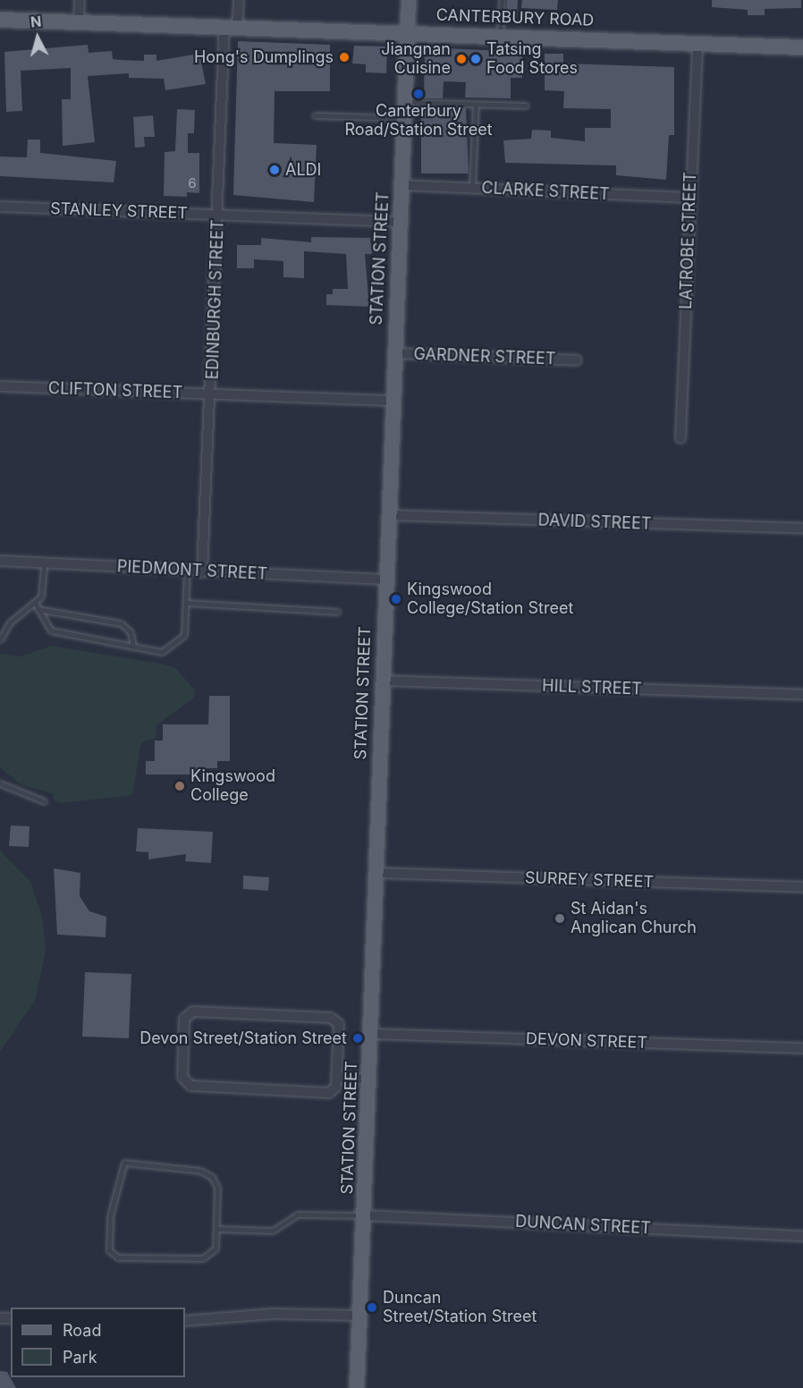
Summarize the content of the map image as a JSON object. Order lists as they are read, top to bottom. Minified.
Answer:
{"streets":{"main road":["CANTERBURY ROAD","STATION STREET"],"street":["CLARKE STREET","STANLEY STREET","LATROBE STREET","EDINBURGH STREET","GARDNER STREET","CLIFTON STREET","DAVID STREET","PIEDMONT STREET","HILL STREET","SURREY STREET","DEVON STREET","DUNCAN STREET"]},"crossings":[["CANTERBURY ROAD","LATROBE STREET"],["CANTERBURY ROAD","STATION STREET"],["CANTERBURY ROAD","EDINBURGH STREET"],["CLARKE STREET","LATROBE STREET"],["CLARKE STREET","STATION STREET"],["STANLEY STREET","STATION STREET"],["STANLEY STREET","EDINBURGH STREET"],["STATION STREET","GARDNER STREET"],["STATION STREET","CLIFTON STREET"],["STATION STREET","DAVID STREET"],["STATION STREET","PIEDMONT STREET"],["STATION STREET","HILL STREET"],["STATION STREET","SURREY STREET"],["STATION STREET","DEVON STREET"],["STATION STREET","DUNCAN STREET"],["EDINBURGH STREET","CLIFTON STREET"],["EDINBURGH STREET","PIEDMONT STREET"]],"places":["Hong's Dumplings","Jiangnan Cuisine","Tatsing Food Stores","Canterbury Road/Station Street","ALDI","Kingswood College/Station Street","Kingswood College","St Aidan's Anglican Church","Devon Street/Station Street","Duncan Street/Station Street"],"house_numbers":["6"],"legend":["Road","Park"],"north":"top"}
